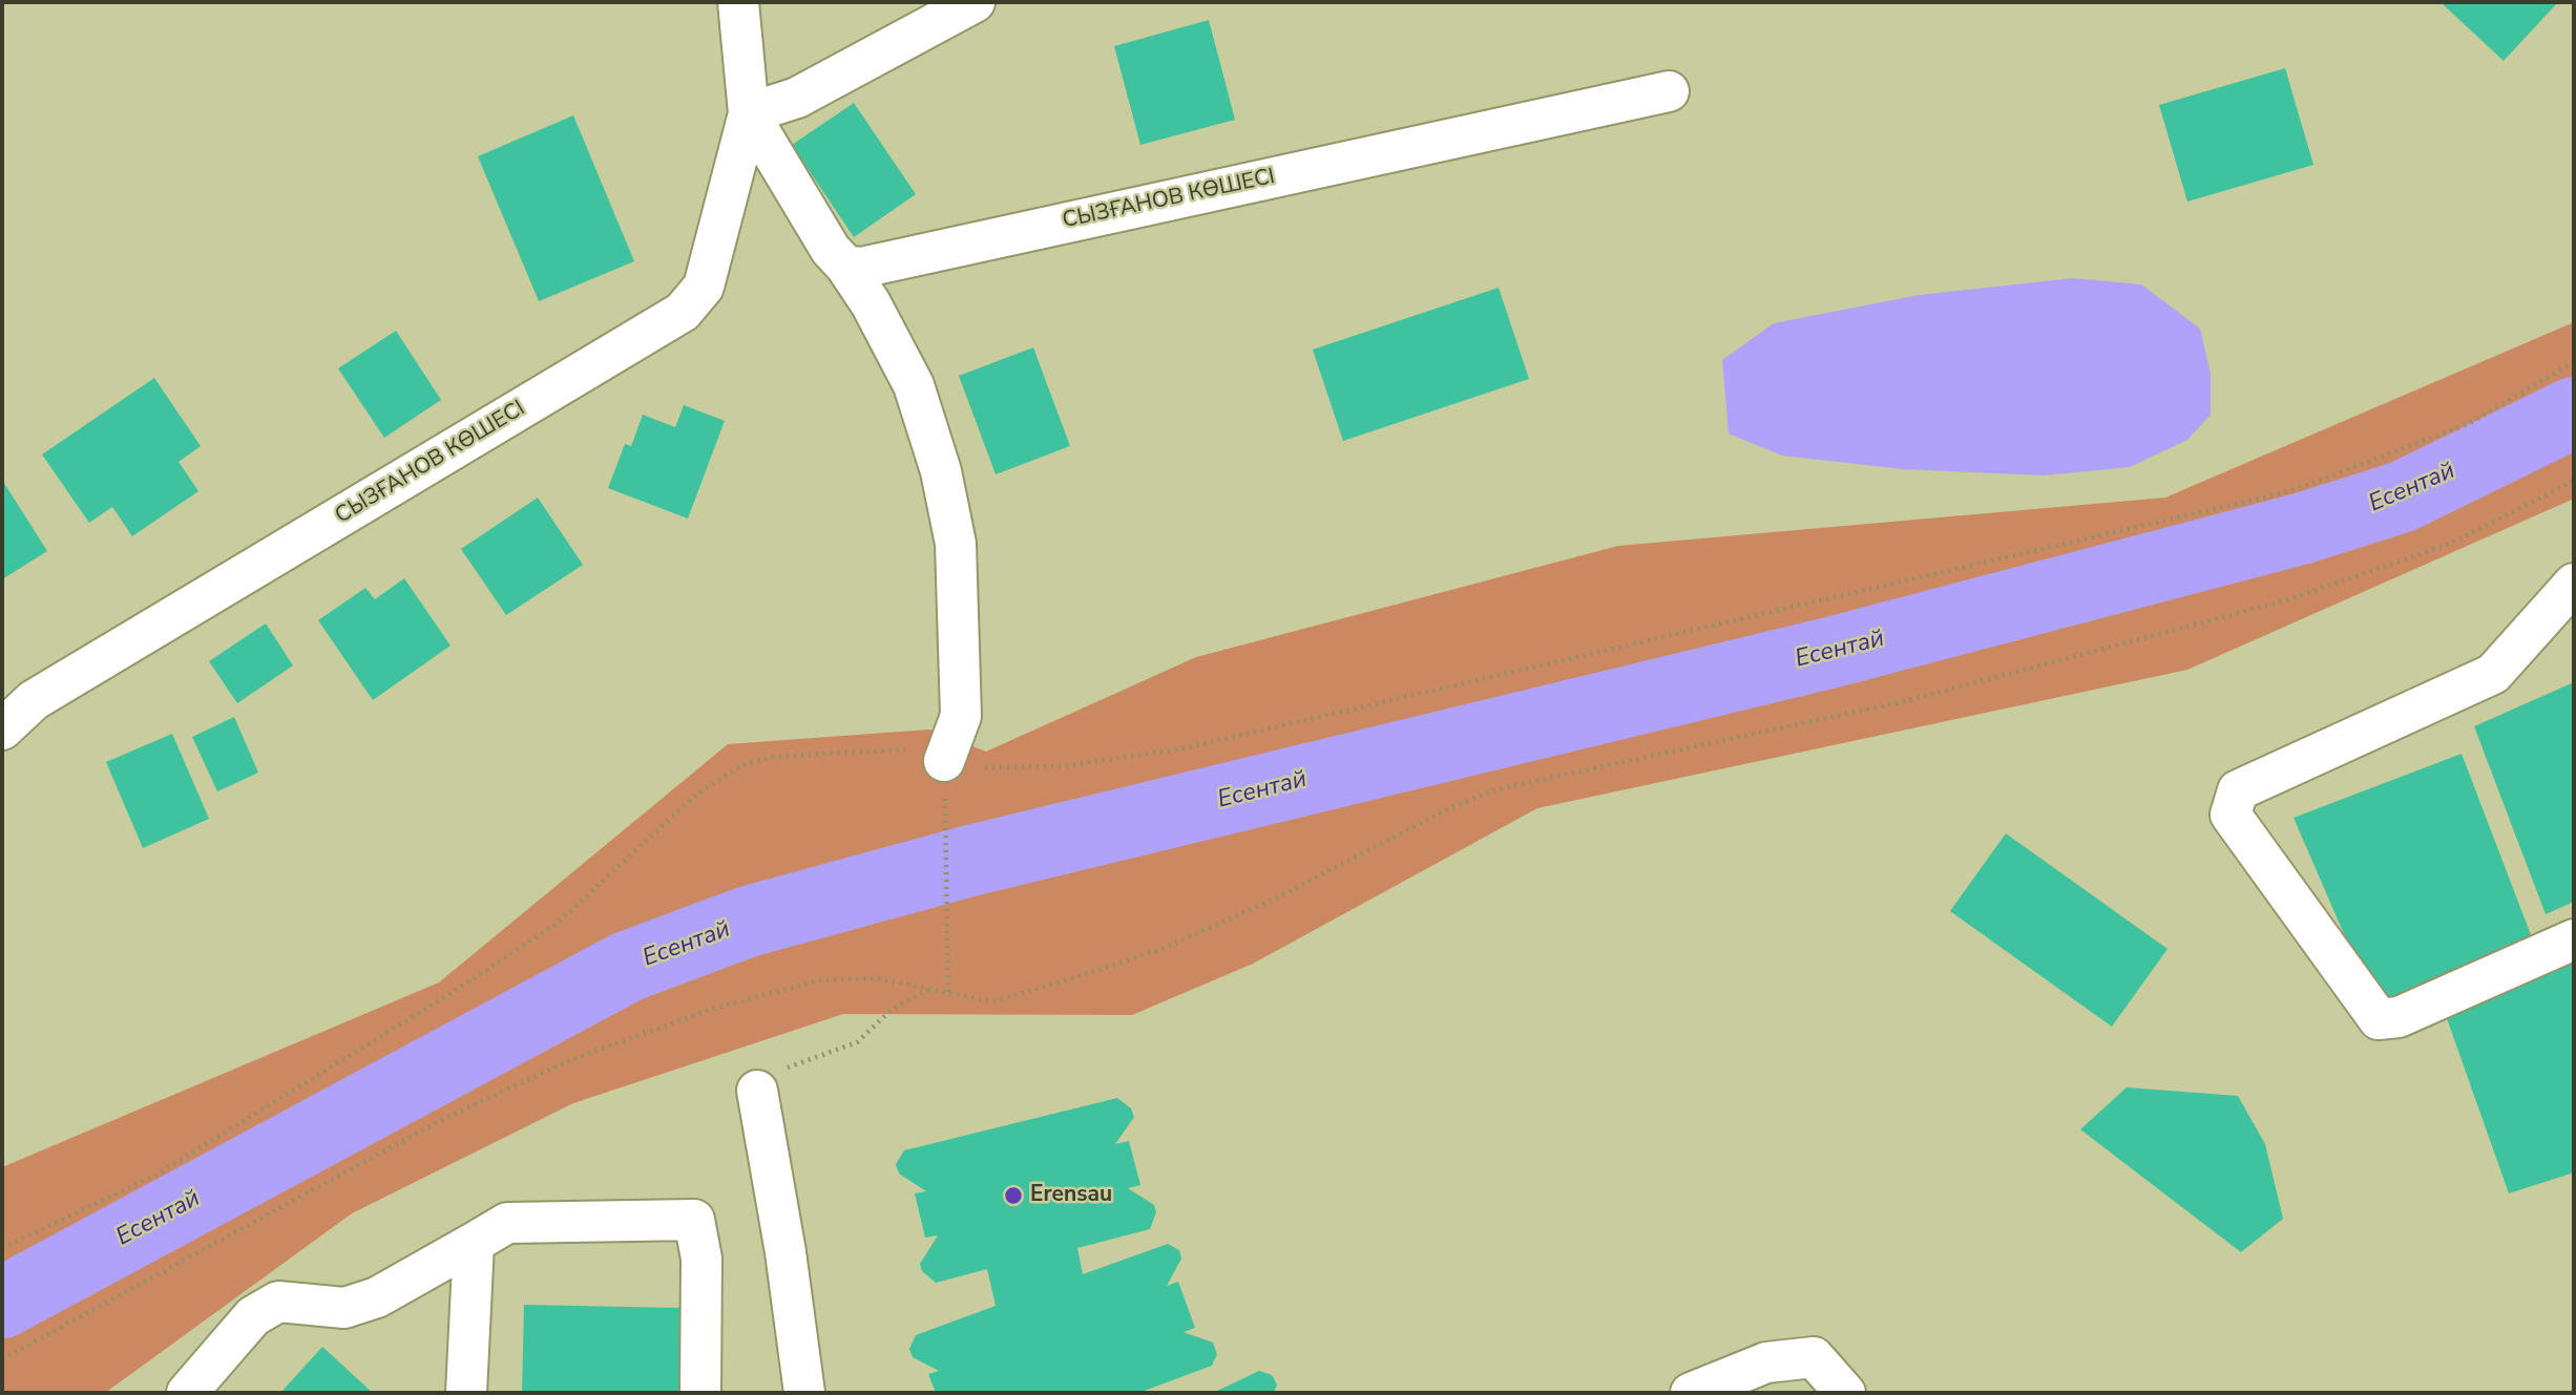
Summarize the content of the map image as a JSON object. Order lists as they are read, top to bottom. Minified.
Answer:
{"streets":{"street":["СЫЗҒАНОВ КӨШЕСІ"]},"water":["Есентай"],"places":["Erensau"]}
